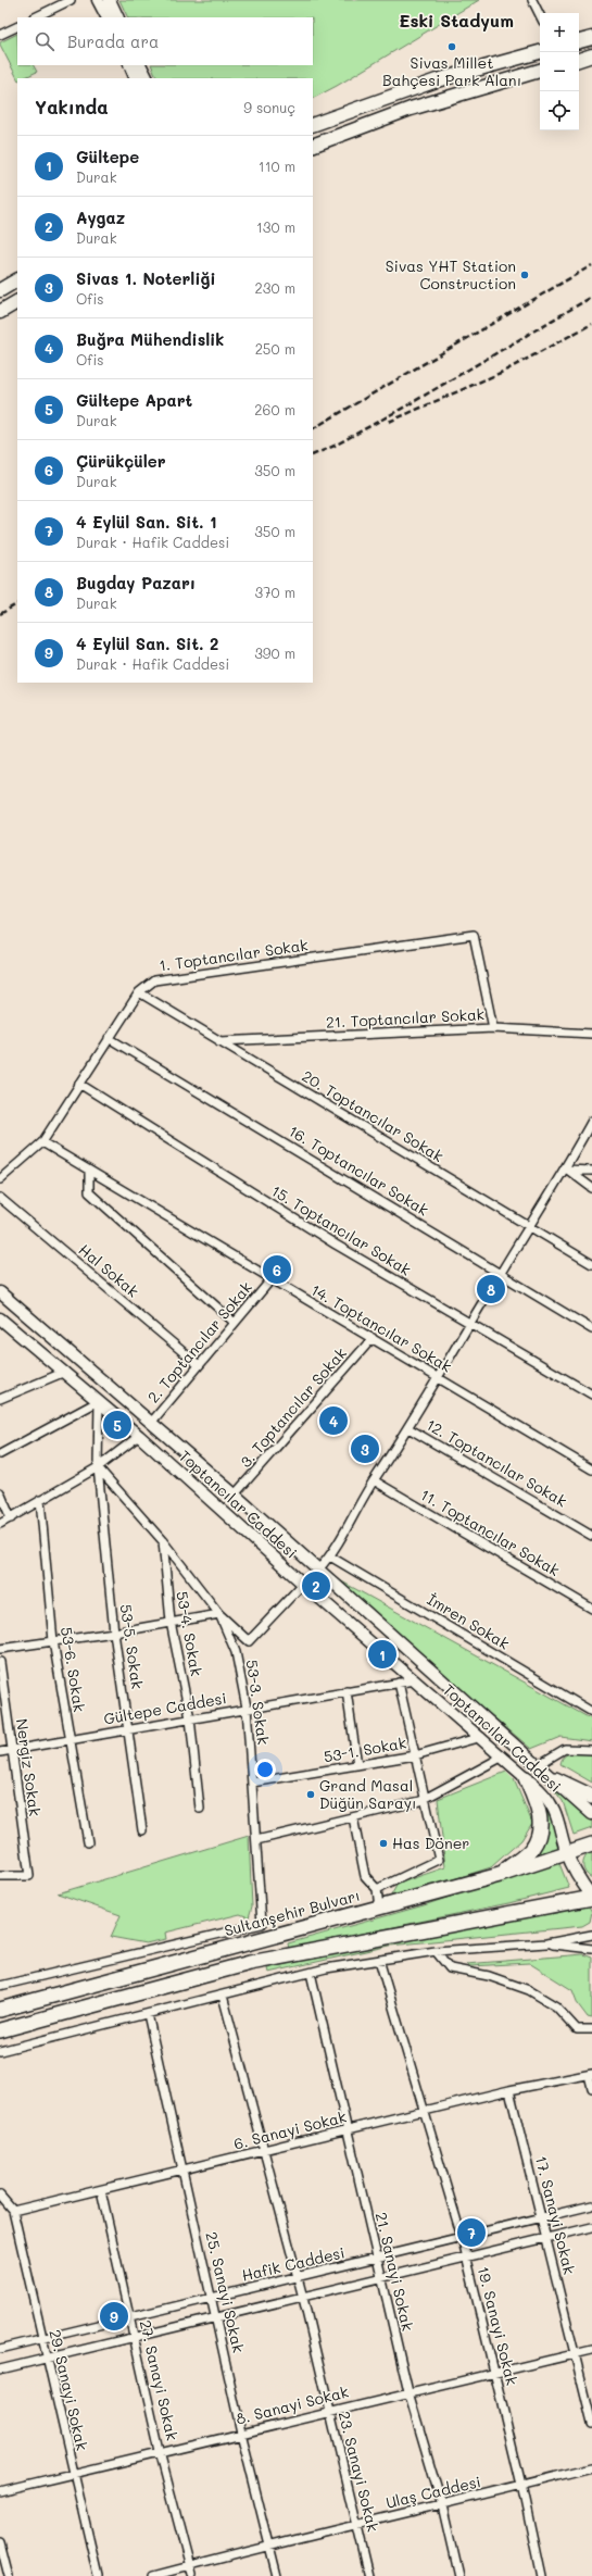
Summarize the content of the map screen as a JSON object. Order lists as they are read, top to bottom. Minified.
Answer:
{"streets":{"highway":["Sultanşehir Bulvarı"],"street":["1. Toptancılar Sokak","21. Toptancılar Sokak","20. Toptancılar Sokak","16. Toptancılar Sokak","15. Toptancılar Sokak","Hal Sokak","14. Toptancılar Sokak","2. Toptancılar Sokak","3. Toptancılar Sokak","12. Toptancılar Sokak","Toptancılar Caddesi","11. Toptancılar Sokak","İmren Sokak","53-4. Sokak","53-5. Sokak","53-6. Sokak","53-3. Sokak","Gültepe Caddesi","53-1. Sokak","Nergiz Sokak","6. Sanayi Sokak","17. Sanayi Sokak","Hafik Caddesi","21. Sanayi Sokak","25. Sanayi Sokak","19. Sanayi Sokak","27. Sanayi Sokak","29. Sanayi Sokak","8. Sanayi Sokak","23. Sanayi Sokak","Ulaş Caddesi"]},"crossings":[["1. Toptancılar Sokak","21. Toptancılar Sokak"],["1. Toptancılar Sokak","20. Toptancılar Sokak"],["1. Toptancılar Sokak","16. Toptancılar Sokak"],["1. Toptancılar Sokak","15. Toptancılar Sokak"],["1. Toptancılar Sokak","14. Toptancılar Sokak"],["21. Toptancılar Sokak","20. Toptancılar Sokak"],["Hal Sokak","2. Toptancılar Sokak"],["14. Toptancılar Sokak","2. Toptancılar Sokak"],["14. Toptancılar Sokak","3. Toptancılar Sokak"],["2. Toptancılar Sokak","Toptancılar Caddesi"],["3. Toptancılar Sokak","Toptancılar Caddesi"],["Toptancılar Caddesi","Gültepe Caddesi"],["Toptancılar Caddesi","53-1. Sokak"],["Toptancılar Caddesi","Sultanşehir Bulvarı"],["53-4. Sokak","53-3. Sokak"],["53-4. Sokak","Gültepe Caddesi"],["53-5. Sokak","53-3. Sokak"],["53-5. Sokak","Gültepe Caddesi"],["53-6. Sokak","Gültepe Caddesi"],["53-3. Sokak","Gültepe Caddesi"],["53-3. Sokak","53-1. Sokak"],["Gültepe Caddesi","Nergiz Sokak"],["6. Sanayi Sokak","17. Sanayi Sokak"],["6. Sanayi Sokak","21. Sanayi Sokak"],["6. Sanayi Sokak","25. Sanayi Sokak"],["6. Sanayi Sokak","19. Sanayi Sokak"],["6. Sanayi Sokak","27. Sanayi Sokak"],["6. Sanayi Sokak","29. Sanayi Sokak"],["6. Sanayi Sokak","23. Sanayi Sokak"],["17. Sanayi Sokak","Hafik Caddesi"],["17. Sanayi Sokak","8. Sanayi Sokak"],["Hafik Caddesi","21. Sanayi Sokak"],["Hafik Caddesi","25. Sanayi Sokak"],["Hafik Caddesi","19. Sanayi Sokak"],["Hafik Caddesi","27. Sanayi Sokak"],["Hafik Caddesi","29. Sanayi Sokak"],["Hafik Caddesi","23. Sanayi Sokak"],["21. Sanayi Sokak","8. Sanayi Sokak"],["21. Sanayi Sokak","Ulaş Caddesi"],["25. Sanayi Sokak","8. Sanayi Sokak"],["25. Sanayi Sokak","Ulaş Caddesi"],["19. Sanayi Sokak","8. Sanayi Sokak"],["19. Sanayi Sokak","Ulaş Caddesi"],["27. Sanayi Sokak","8. Sanayi Sokak"],["27. Sanayi Sokak","Ulaş Caddesi"],["29. Sanayi Sokak","8. Sanayi Sokak"],["8. Sanayi Sokak","23. Sanayi Sokak"],["23. Sanayi Sokak","Ulaş Caddesi"]],"districts":["Eski Stadyum"],"places":["Sivas Millet Bahçesi Park Alanı","Sivas YHT Station Construction","Grand Masal Düğün Sarayı","Has Döner"],"page":{"map_buttons":["+","−"],"search":"Burada ara","heading":["Yakında","9 sonuç"],"list":[{"mark":"1","name":"Gültepe","note":"Durak","value":"110 m"},{"mark":"2","name":"Aygaz","note":"Durak","value":"130 m"},{"mark":"3","name":"Sivas 1. Noterliği","note":"Ofis","value":"230 m"},{"mark":"4","name":"Buğra Mühendislik","note":"Ofis","value":"250 m"},{"mark":"5","name":"Gültepe Apart","note":"Durak","value":"260 m"},{"mark":"6","name":"Çürükçüler","note":"Durak","value":"350 m"},{"mark":"7","name":"4 Eylül San. Sit. 1","note":"Durak · Hafik Caddesi","value":"350 m"},{"mark":"8","name":"Bugday Pazarı","note":"Durak","value":"370 m"},{"mark":"9","name":"4 Eylül San. Sit. 2","note":"Durak · Hafik Caddesi","value":"390 m"}],"pins":["6","8","4","5","3","2","1","7","9"]}}
